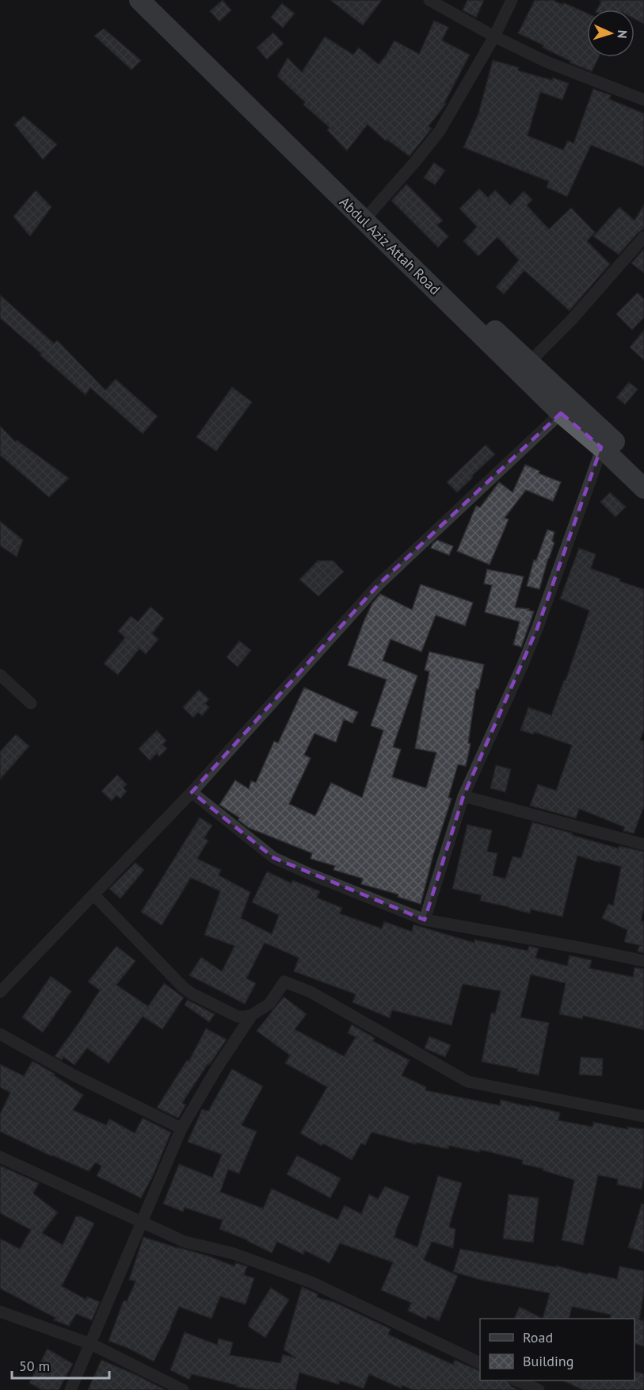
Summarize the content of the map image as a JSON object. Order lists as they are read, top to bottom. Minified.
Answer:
{"streets":{"highway":["Abdul Aziz Attah Road"]},"legend":["Road","Building"],"scale_bar":"50 m","north":"right"}
